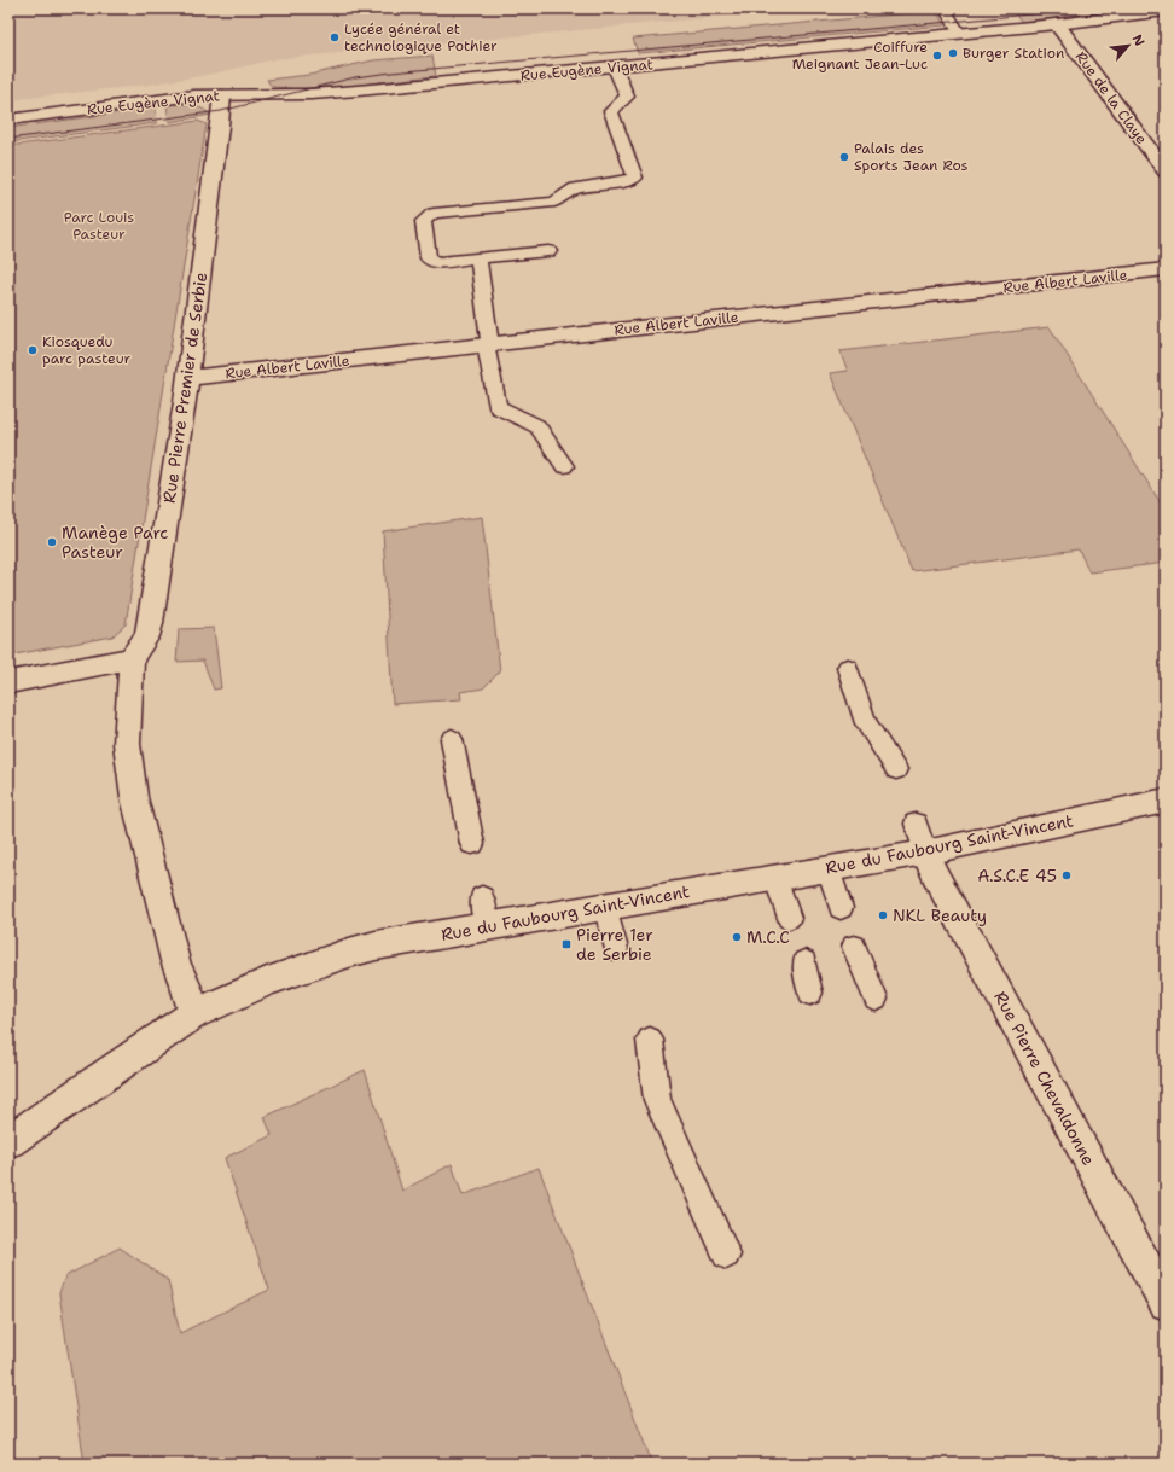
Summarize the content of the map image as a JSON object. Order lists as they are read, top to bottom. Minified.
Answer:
{"streets":{"street":["Rue Eugène Vignat","Rue de la Claye","Rue Albert Laville","Rue Pierre Premier de Serbie","Rue du Faubourg Saint-Vincent","Rue Pierre Chevaldonne"]},"crossings":[["Rue Eugène Vignat","Rue de la Claye"],["Rue Eugène Vignat","Rue Pierre Premier de Serbie"],["Rue Albert Laville","Rue Pierre Premier de Serbie"],["Rue du Faubourg Saint-Vincent","Rue Pierre Chevaldonne"]],"parks":["Parc Louis Pasteur"],"places":{"other":["Lycée général et technologique Pothier","Burger Station","Coiffure Meignant Jean-Luc","Palais des Sports Jean Ros","Kiosquedu parc pasteur","Manège Parc Pasteur","A.S.C.E 45","NKL Beauty","M.C.C"],"transit":["Pierre 1er de Serbie"]},"north":"top right"}
